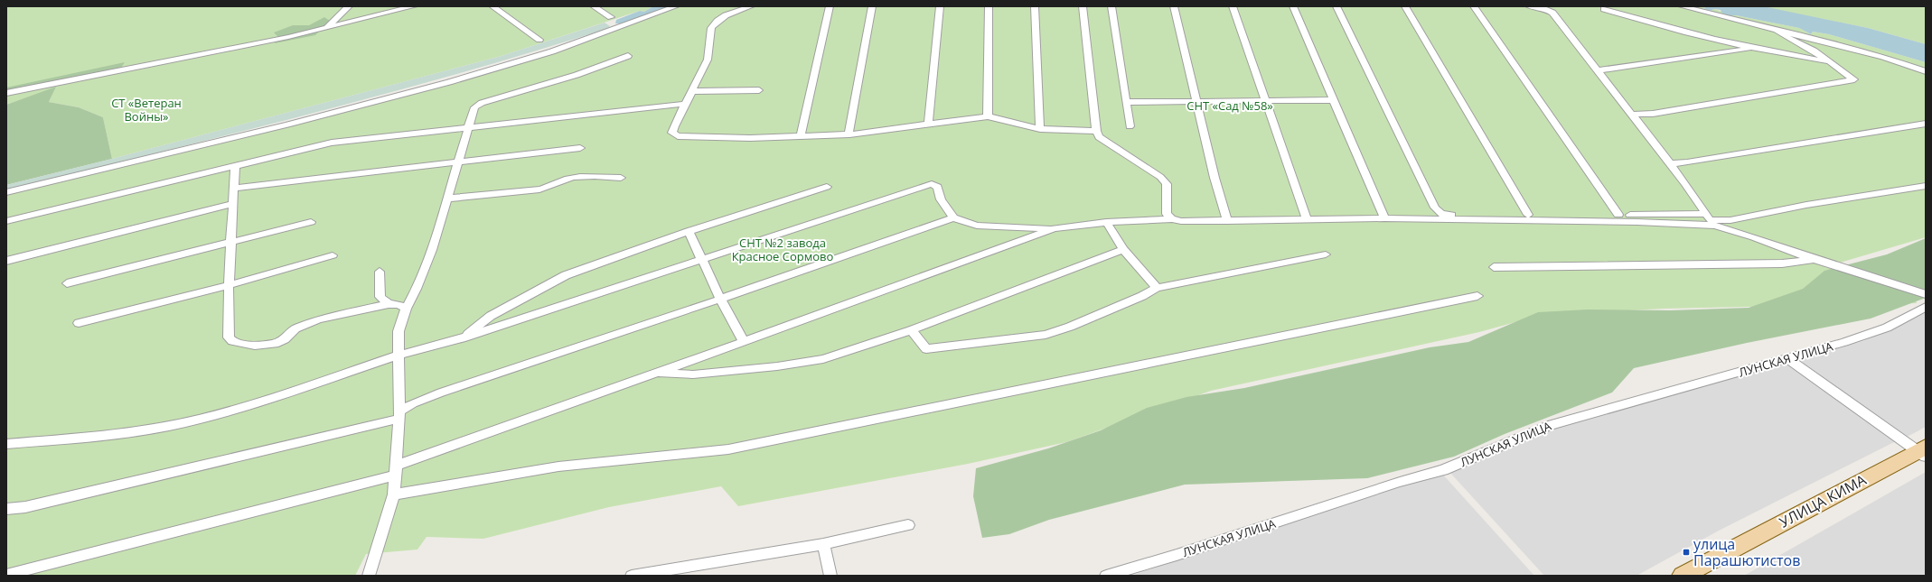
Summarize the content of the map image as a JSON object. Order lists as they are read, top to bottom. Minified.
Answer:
{"streets":{"main road":["УЛИЦА КИМА"],"street":["ЛУНСКАЯ УЛИЦА"]},"parks":["СТ «Ветеран Войны»","СНТ «Сад №58»","СНТ №2 завода Красное Сормово"],"places":{"transit":["улица Парашютистов"]}}
